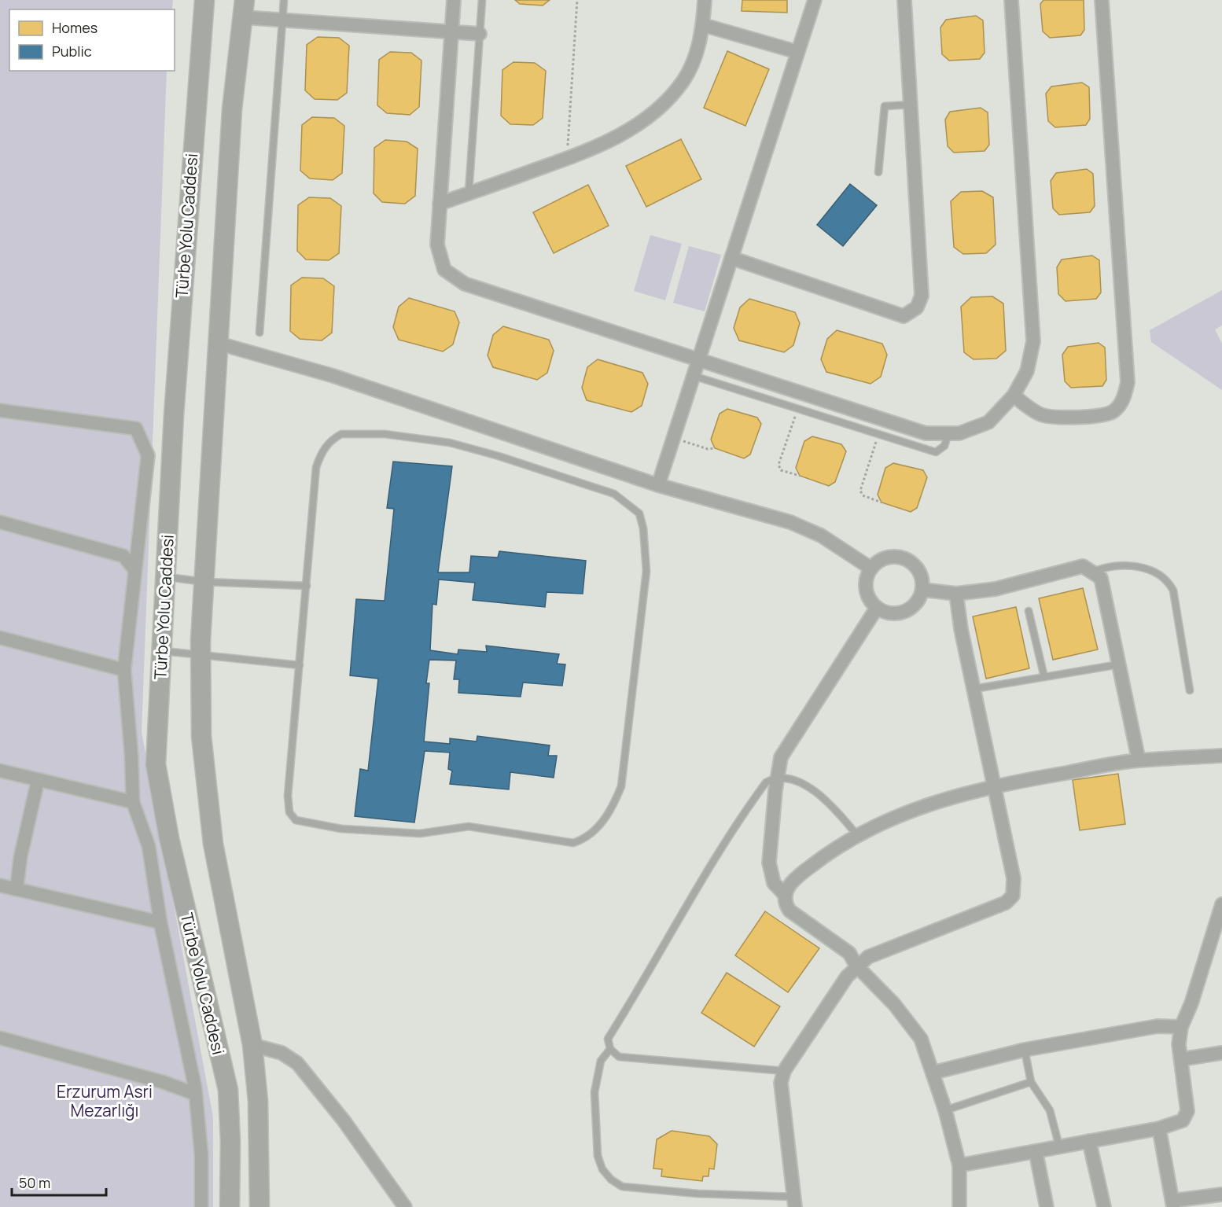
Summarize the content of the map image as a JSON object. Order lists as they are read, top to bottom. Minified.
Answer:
{"streets":{"street":["Türbe Yolu Caddesi"]},"parks":["Erzurum Asri Mezarlığı"],"legend":["Homes","Public"],"scale_bar":"50 m"}
